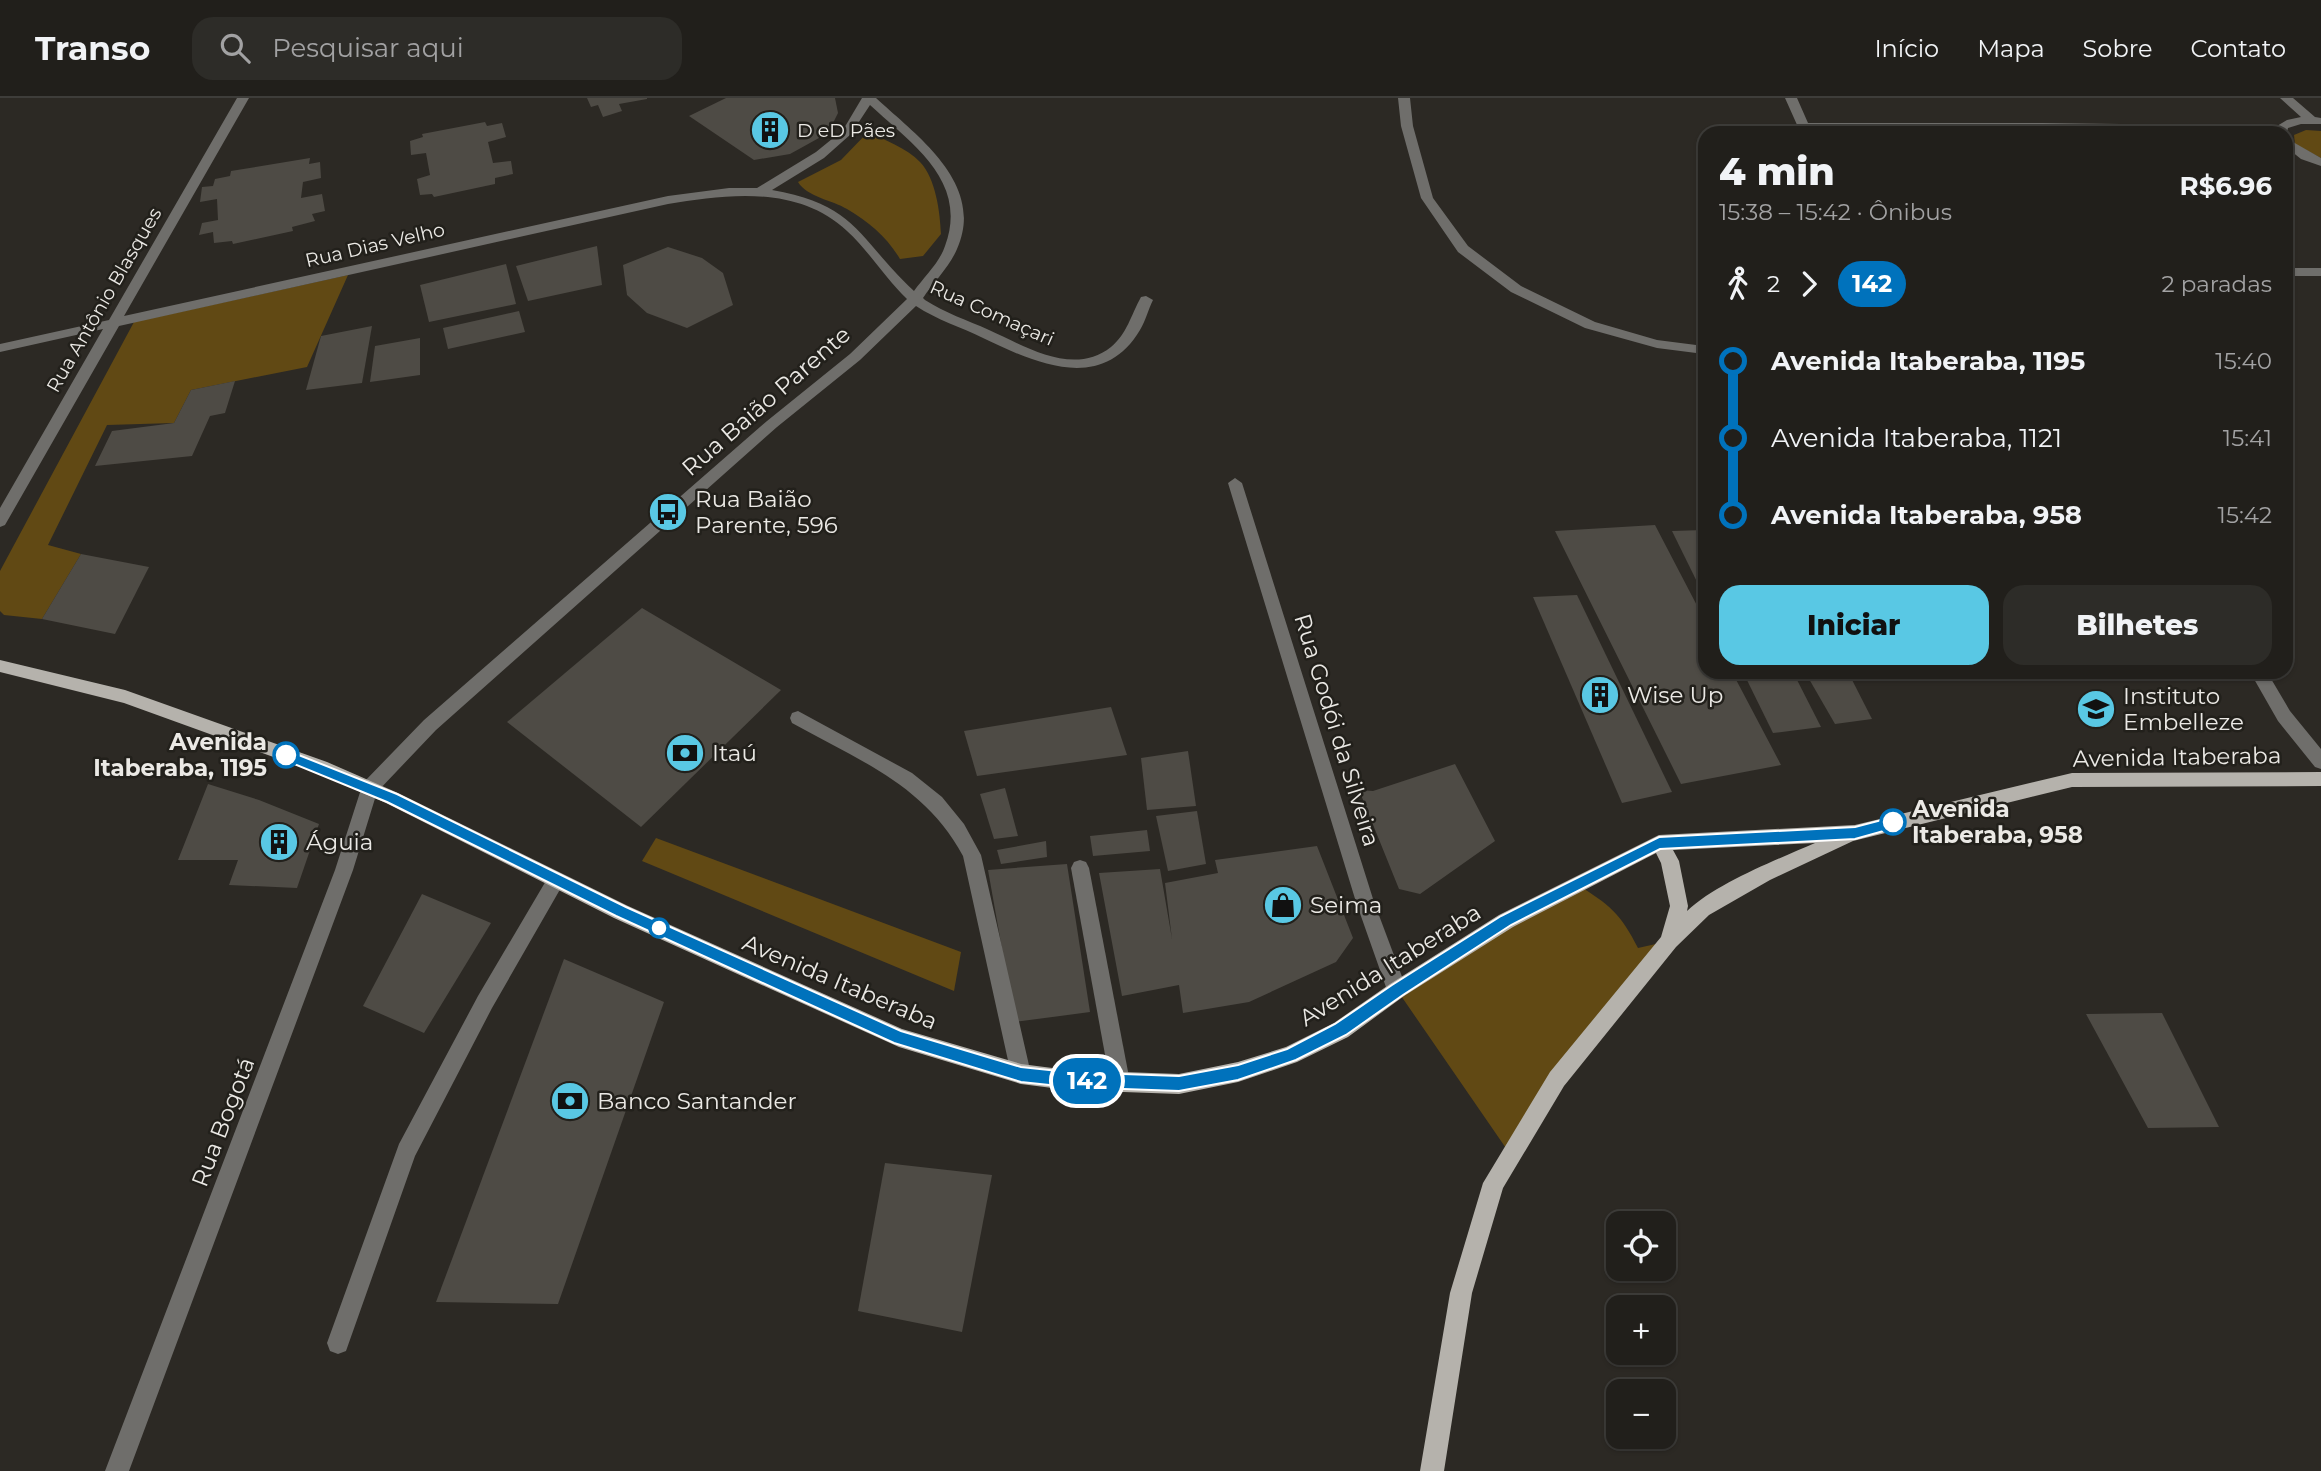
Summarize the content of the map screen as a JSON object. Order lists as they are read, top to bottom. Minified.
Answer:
{"streets":{"main road":["Avenida Itaberaba"],"street":["Rua Dias Velho","Rua Antônio Blasques","Rua Comaçari","Rua Baião Parente","Rua Godói da Silveira","Rua Bogotá"]},"crossings":[["Rua Dias Velho","Rua Antônio Blasques"],["Rua Dias Velho","Rua Comaçari"],["Rua Dias Velho","Rua Baião Parente"],["Rua Comaçari","Rua Baião Parente"],["Rua Baião Parente","Avenida Itaberaba"],["Rua Baião Parente","Rua Bogotá"],["Rua Godói da Silveira","Avenida Itaberaba"],["Avenida Itaberaba","Rua Bogotá"]],"places":{"building":["D eD Pães","Wise Up","Águia"],"bus stop":["Rua Baião Parente, 596"],"school or university":["Instituto Embelleze"],"bank":["Itaú","Banco Santander"],"other":["Avenida Itaberaba, 1195","Avenida Itaberaba, 958"],"shop":["Seima"]},"lines":["bus line 142"],"page":{"header":"Transo","search":"Pesquisar aqui","nav":["Início","Mapa","Sobre","Contato"],"on_map":"142","heading":["4 min","15:38 – 15:42 · Ônibus","R$6.96"],"legs":["2","142","2 paradas"],"list":[{"name":"Avenida Itaberaba, 1195","value":"15:40"},{"name":"Avenida Itaberaba, 1121","value":"15:41"},{"name":"Avenida Itaberaba, 958","value":"15:42"}],"buttons":["Iniciar","Bilhetes"],"map_buttons":["+","−"]}}
